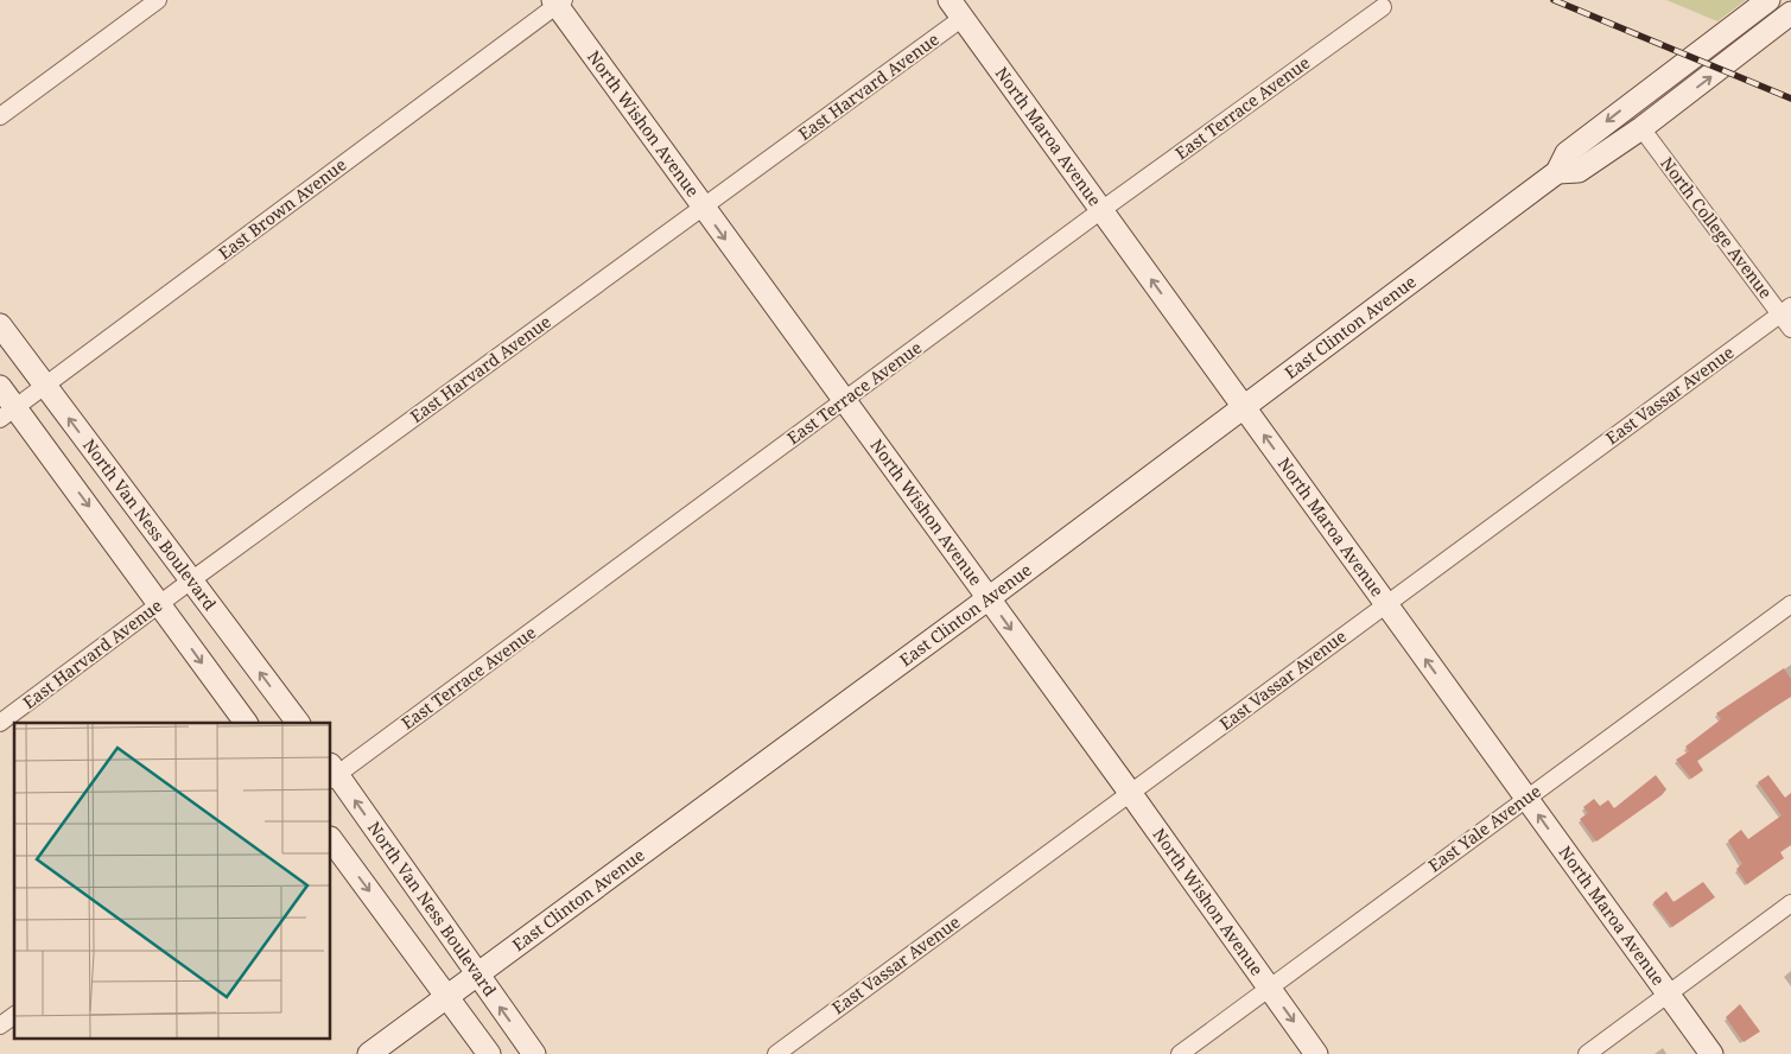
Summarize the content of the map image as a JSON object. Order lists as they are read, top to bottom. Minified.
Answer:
{"streets":{"main road":["North Wishon Avenue","North Maroa Avenue","East Clinton Avenue","North Van Ness Boulevard"],"street":["East Harvard Avenue","East Terrace Avenue","East Brown Avenue","North College Avenue","East Vassar Avenue","East Yale Avenue"]},"crossings":[["East Harvard Avenue","North Wishon Avenue"],["East Harvard Avenue","North Maroa Avenue"],["East Harvard Avenue","North Van Ness Boulevard"],["East Terrace Avenue","North Wishon Avenue"],["East Terrace Avenue","North Maroa Avenue"],["East Terrace Avenue","North Van Ness Boulevard"],["North Wishon Avenue","East Brown Avenue"],["North Wishon Avenue","East Clinton Avenue"],["North Wishon Avenue","East Vassar Avenue"],["North Wishon Avenue","East Yale Avenue"],["North Maroa Avenue","East Clinton Avenue"],["North Maroa Avenue","East Vassar Avenue"],["North Maroa Avenue","East Yale Avenue"],["East Brown Avenue","North Van Ness Boulevard"],["North College Avenue","East Clinton Avenue"],["North College Avenue","East Vassar Avenue"],["East Clinton Avenue","North Van Ness Boulevard"]],"one_way":["North Wishon Avenue","North Maroa Avenue"]}
